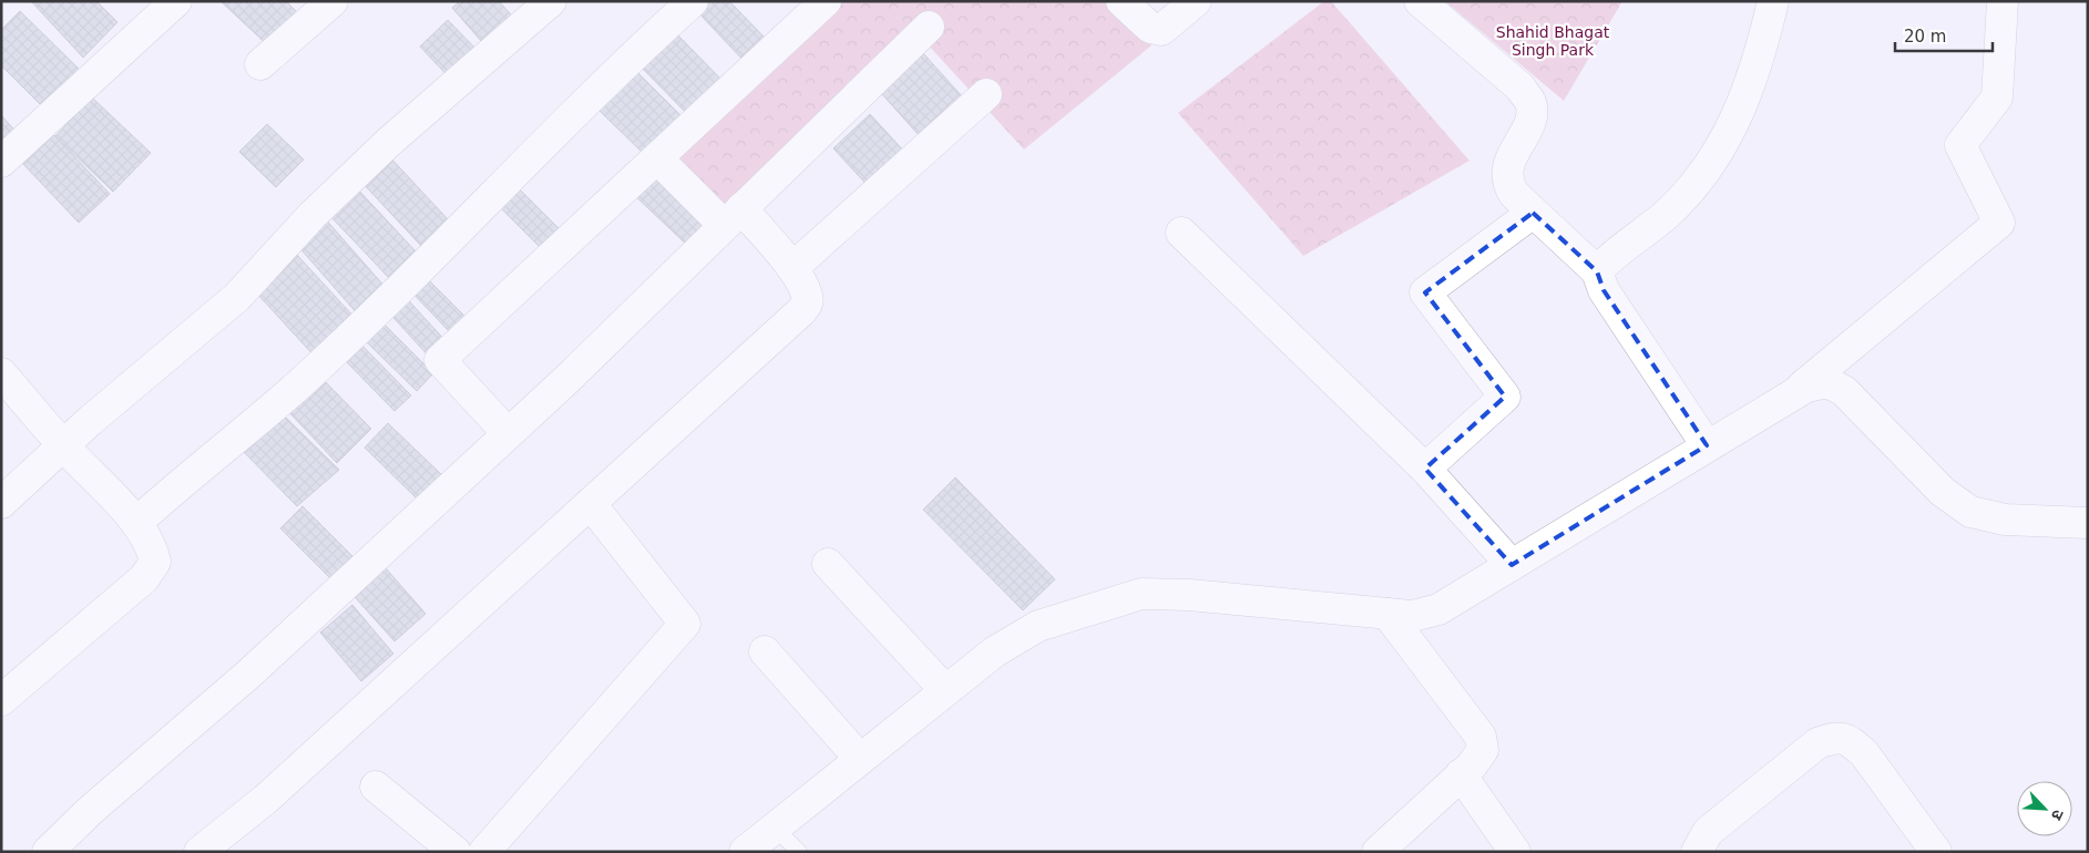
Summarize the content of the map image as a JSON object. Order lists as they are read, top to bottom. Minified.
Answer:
{"parks":["Shahid Bhagat Singh Park"],"scale_bar":"20 m","north":"bottom right"}
